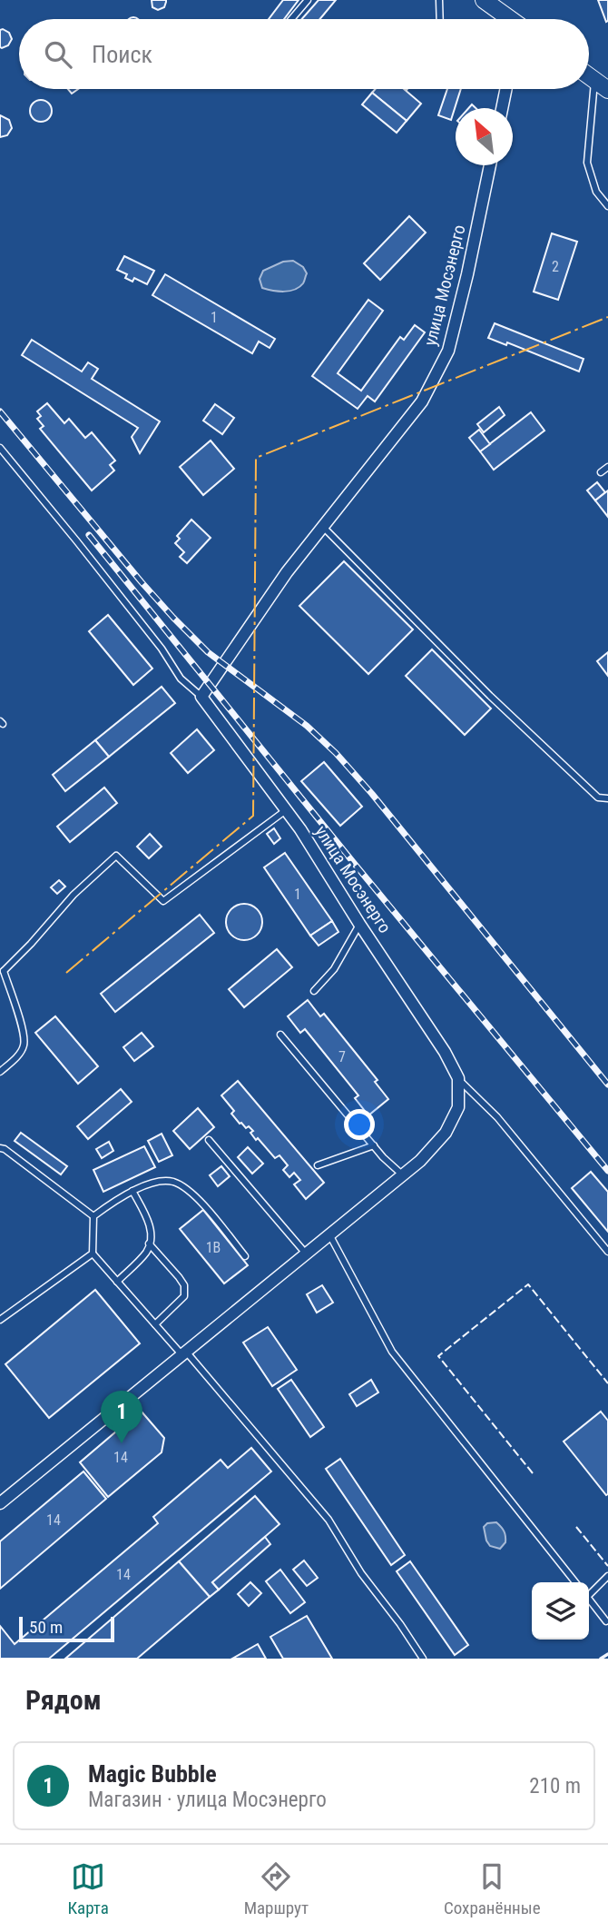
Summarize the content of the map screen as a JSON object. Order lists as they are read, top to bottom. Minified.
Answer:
{"streets":{"street":["улица Мосэнерго"]},"house_numbers":["2","1","1","7","1В","14","14","14"],"scale_bar":"50 m","north":"top left","page":{"search":"Поиск","pins":"1","scale":"50 m","heading":"Рядом","list":[{"mark":"1","name":"Magic Bubble","note":"Магазин · улица Мосэнерго","value":"210 m"}],"nav":["Карта","Маршрут","Сохранённые"]}}
